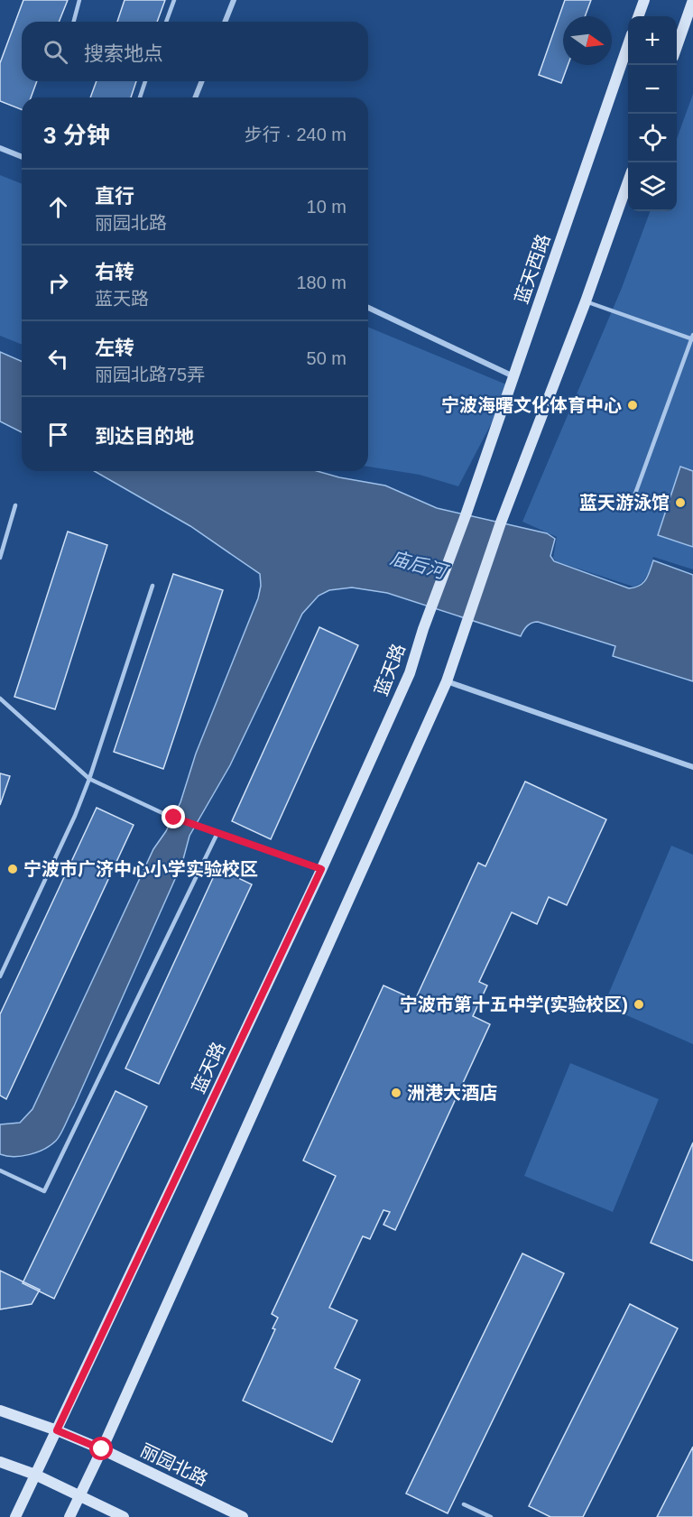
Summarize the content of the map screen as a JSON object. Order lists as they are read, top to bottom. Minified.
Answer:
{"streets":{"street":["蓝天西路","蓝天路","丽园北路"]},"crossings":[["蓝天西路","蓝天路"],["蓝天路","丽园北路"]],"water":["庙后河"],"places":["宁波海曙文化体育中心","蓝天游泳馆","宁波市广济中心小学实验校区","宁波市第十五中学(实验校区)","洲港大酒店"],"north":"right","page":{"map_buttons":["+","−"],"search":"搜索地点","heading":["3 分钟","步行 · 240 m"],"list":[["直行","丽园北路","10 m"],["右转","蓝天路","180 m"],["左转","丽园北路75弄","50 m"],"到达目的地"]}}
